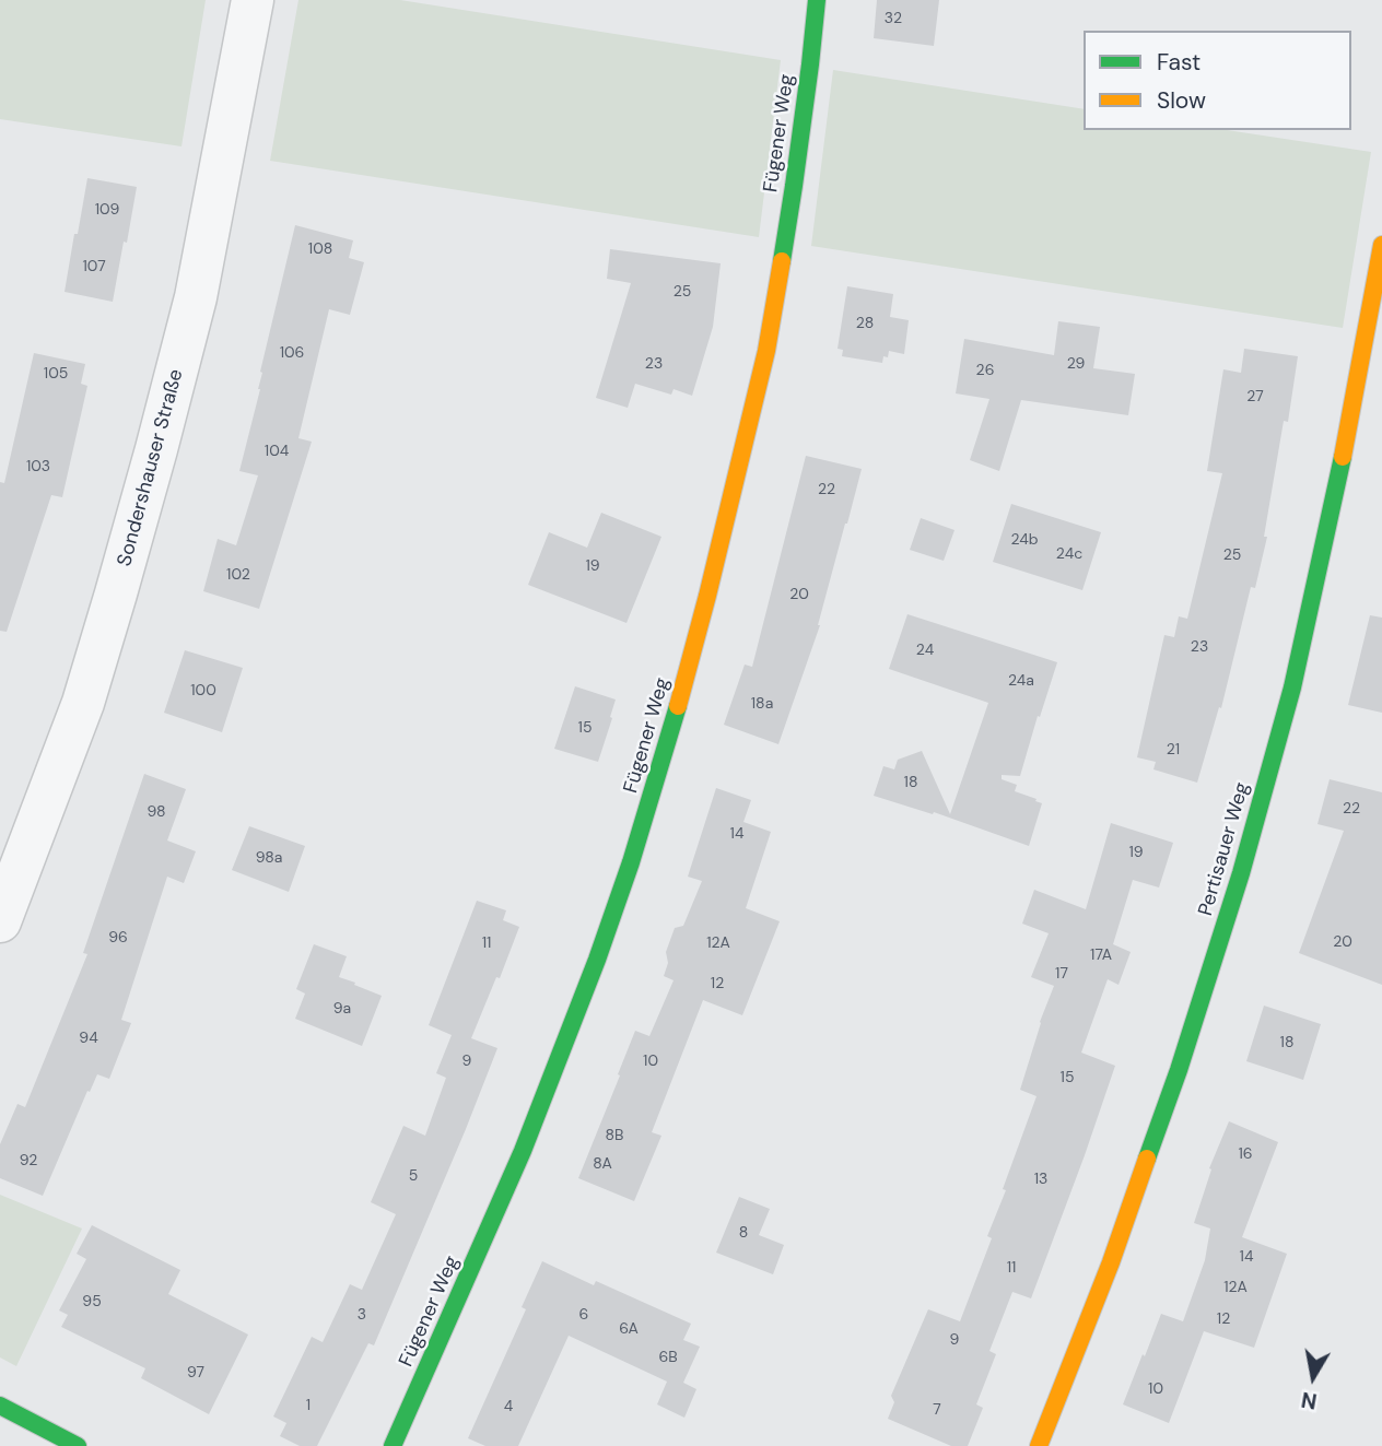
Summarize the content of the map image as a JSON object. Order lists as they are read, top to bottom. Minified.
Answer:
{"streets":{"street":["Fügener Weg","Sondershauser Straße","Pertisauer Weg"]},"house_numbers":["32","109","108","107","25","28","106","23","29","26","105","27","104","103","22","24b","24c","25","19","102","20","23","24","24a","100","18a","15","21","18","22","98","14","19","98a","96","20","11","12A","17A","17","12","9a","94","18","9","10","15","8B","16","92","8A","5","13","8","14","11","12A","95","3","6","12","6A","9","6B","97","10","1","4","7"],"legend":["Fast","Slow"],"north":"bottom"}
